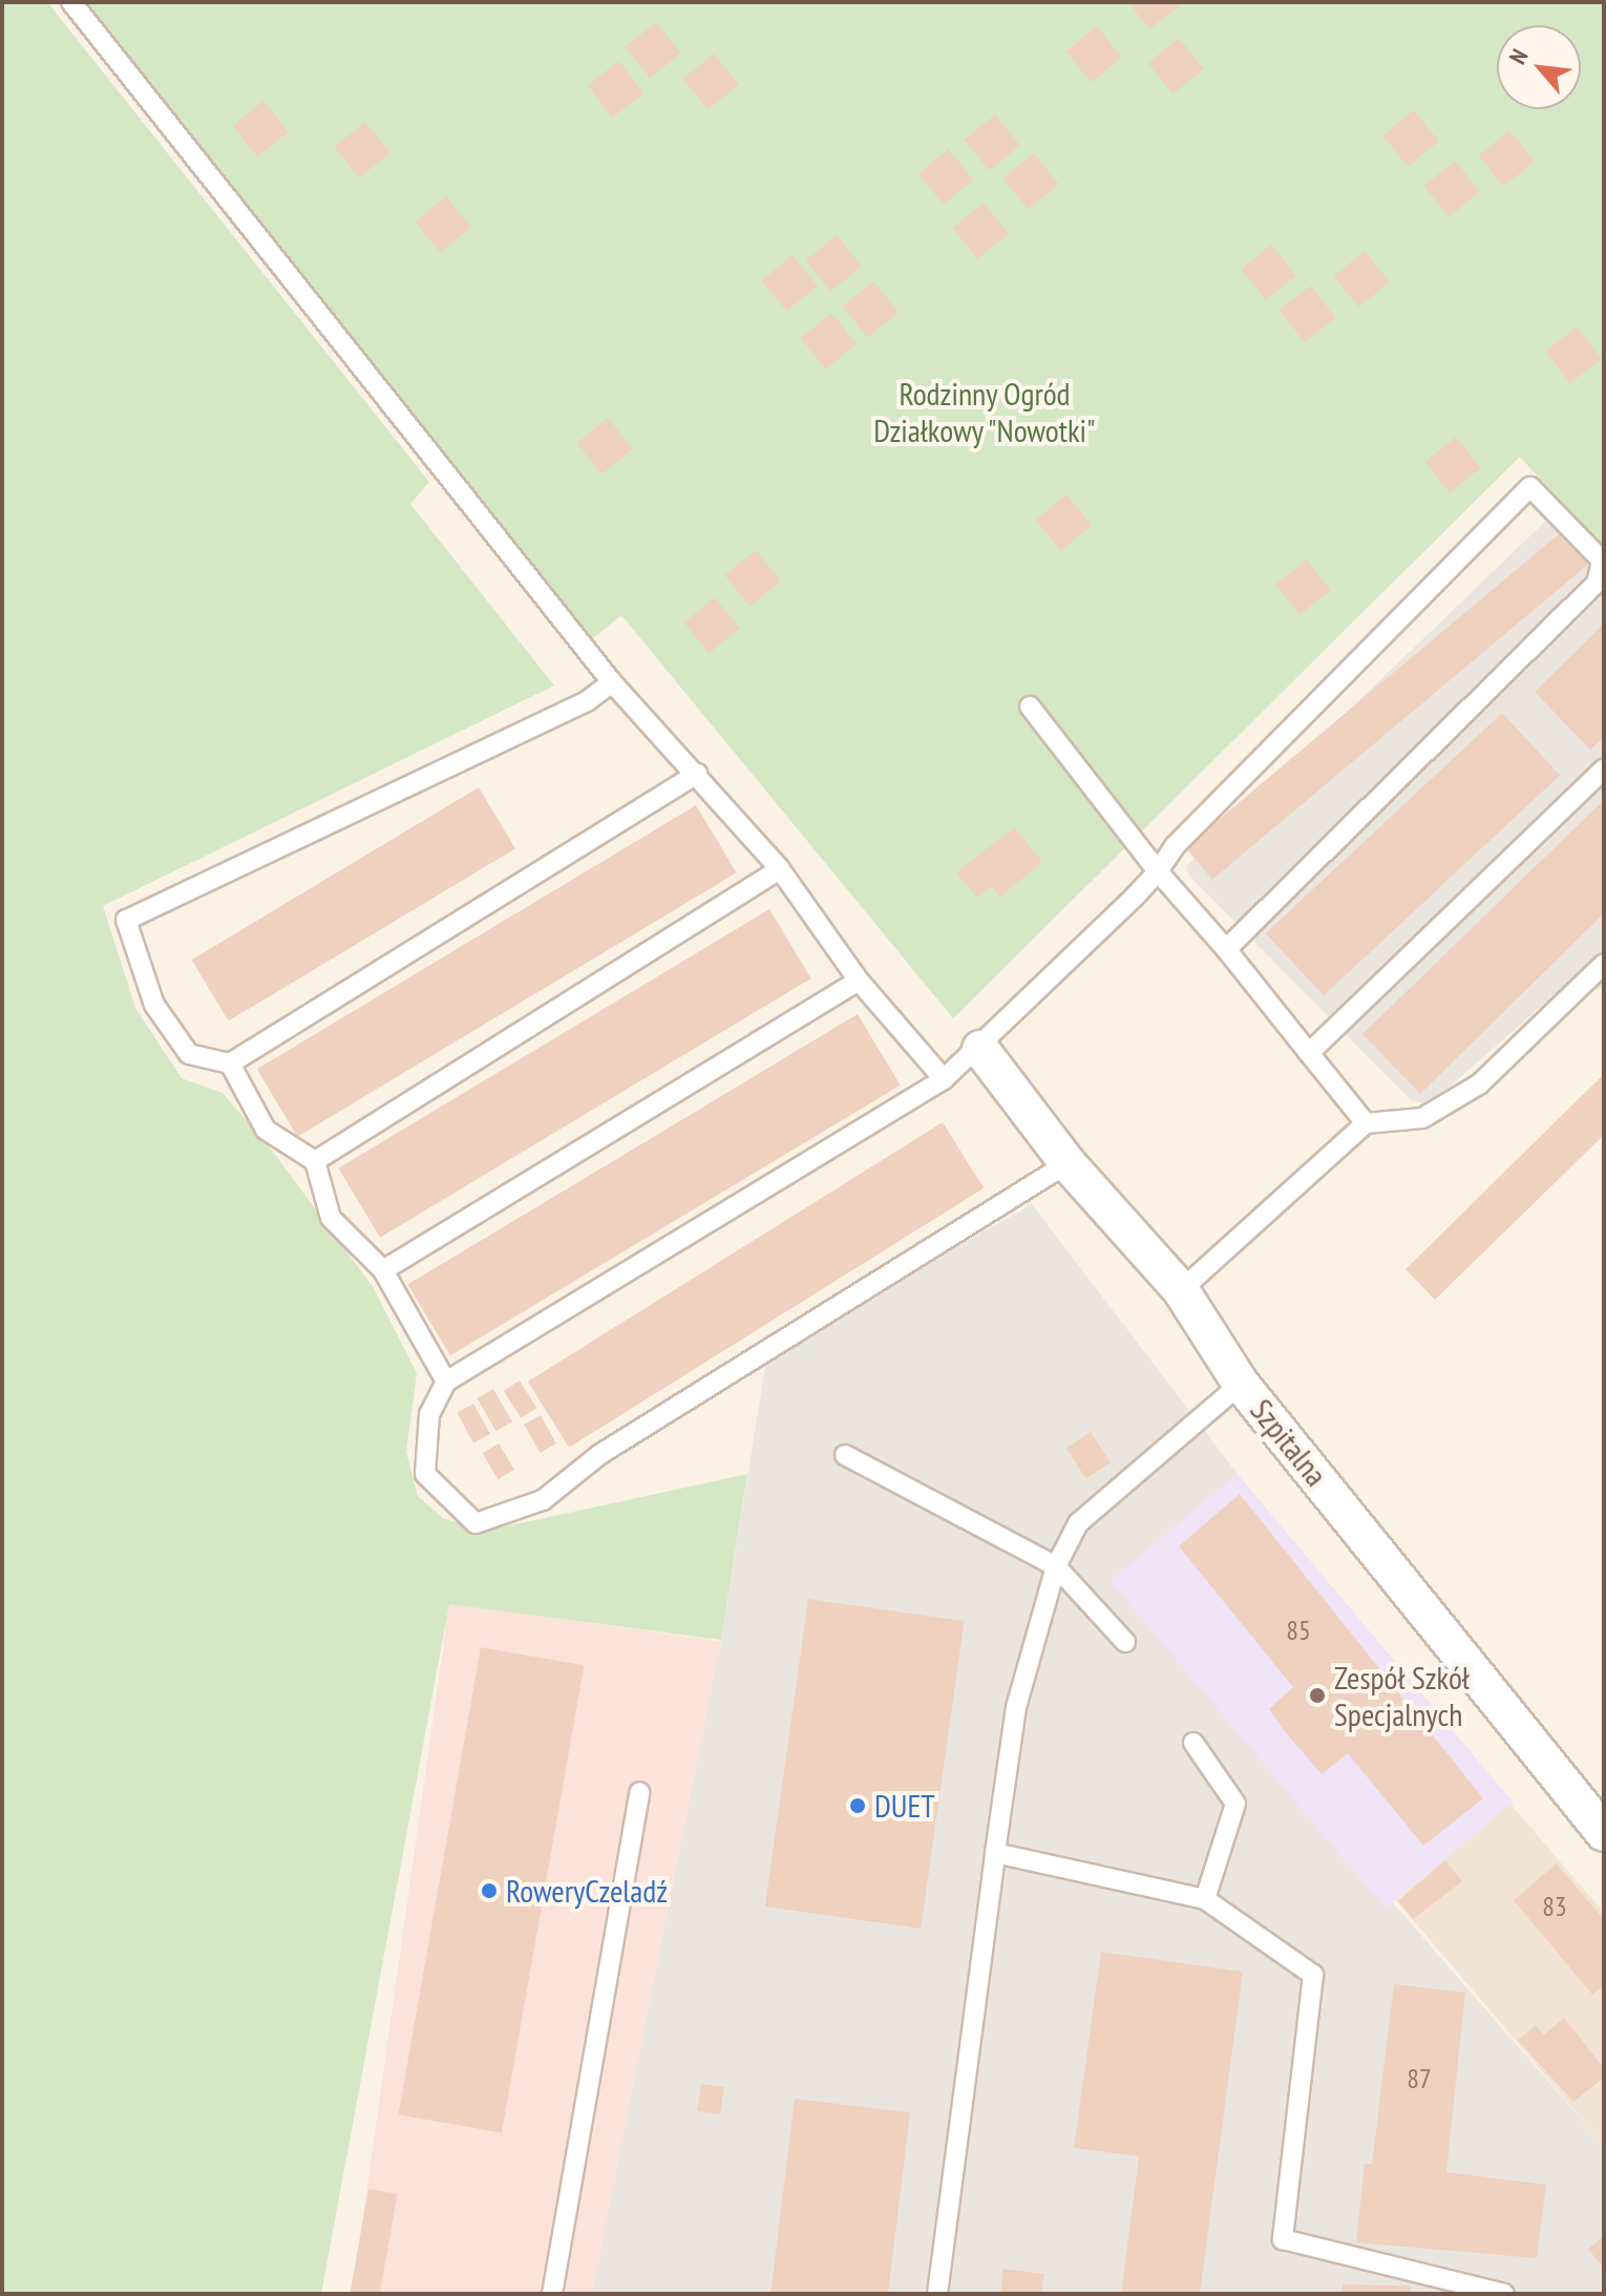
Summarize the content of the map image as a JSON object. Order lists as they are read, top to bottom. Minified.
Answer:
{"streets":{"street":["Szpitalna"]},"parks":["Rodzinny Ogród Działkowy \"Nowotki\""],"places":["Zespół Szkół Specjalnych","DUET","RoweryCzeladź"],"house_numbers":["85","83","87"],"north":"top left"}
